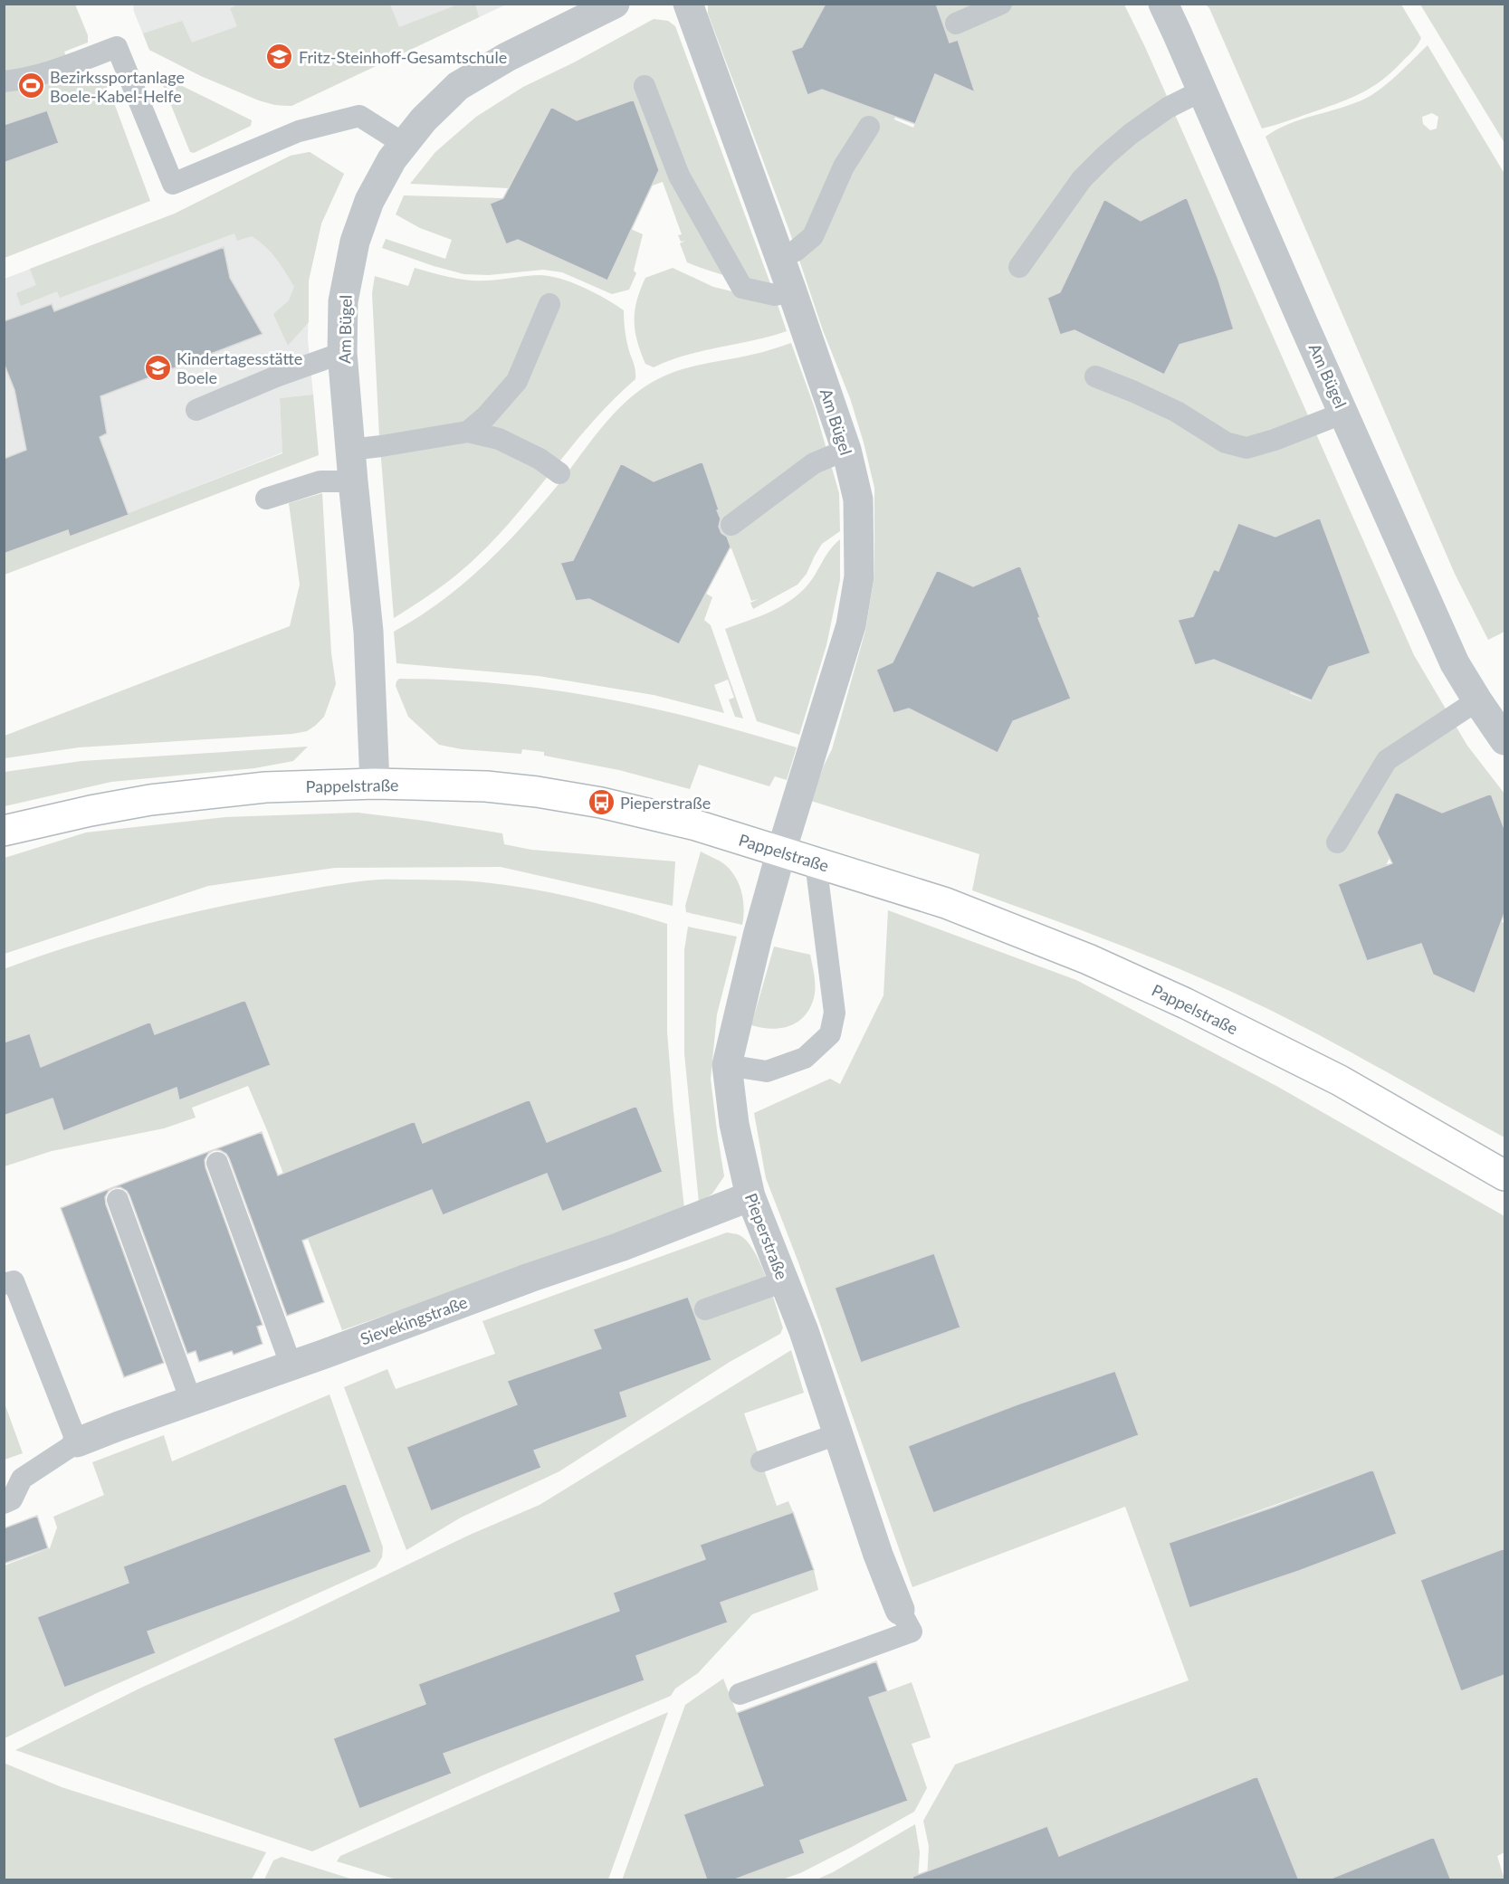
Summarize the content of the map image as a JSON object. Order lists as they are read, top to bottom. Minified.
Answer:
{"streets":{"street":["Am Bügel","Pappelstraße","Pieperstraße","Sievekingstraße"]},"crossings":[["Am Bügel","Pappelstraße"],["Am Bügel","Pieperstraße"],["Pappelstraße","Pieperstraße"],["Pieperstraße","Sievekingstraße"]],"places":{"school or university":["Fritz-Steinhoff-Gesamtschule","Kindertagesstätte Boele"],"sports":["Bezirkssportanlage Boele-Kabel-Helfe"],"bus stop":["Pieperstraße"]}}
